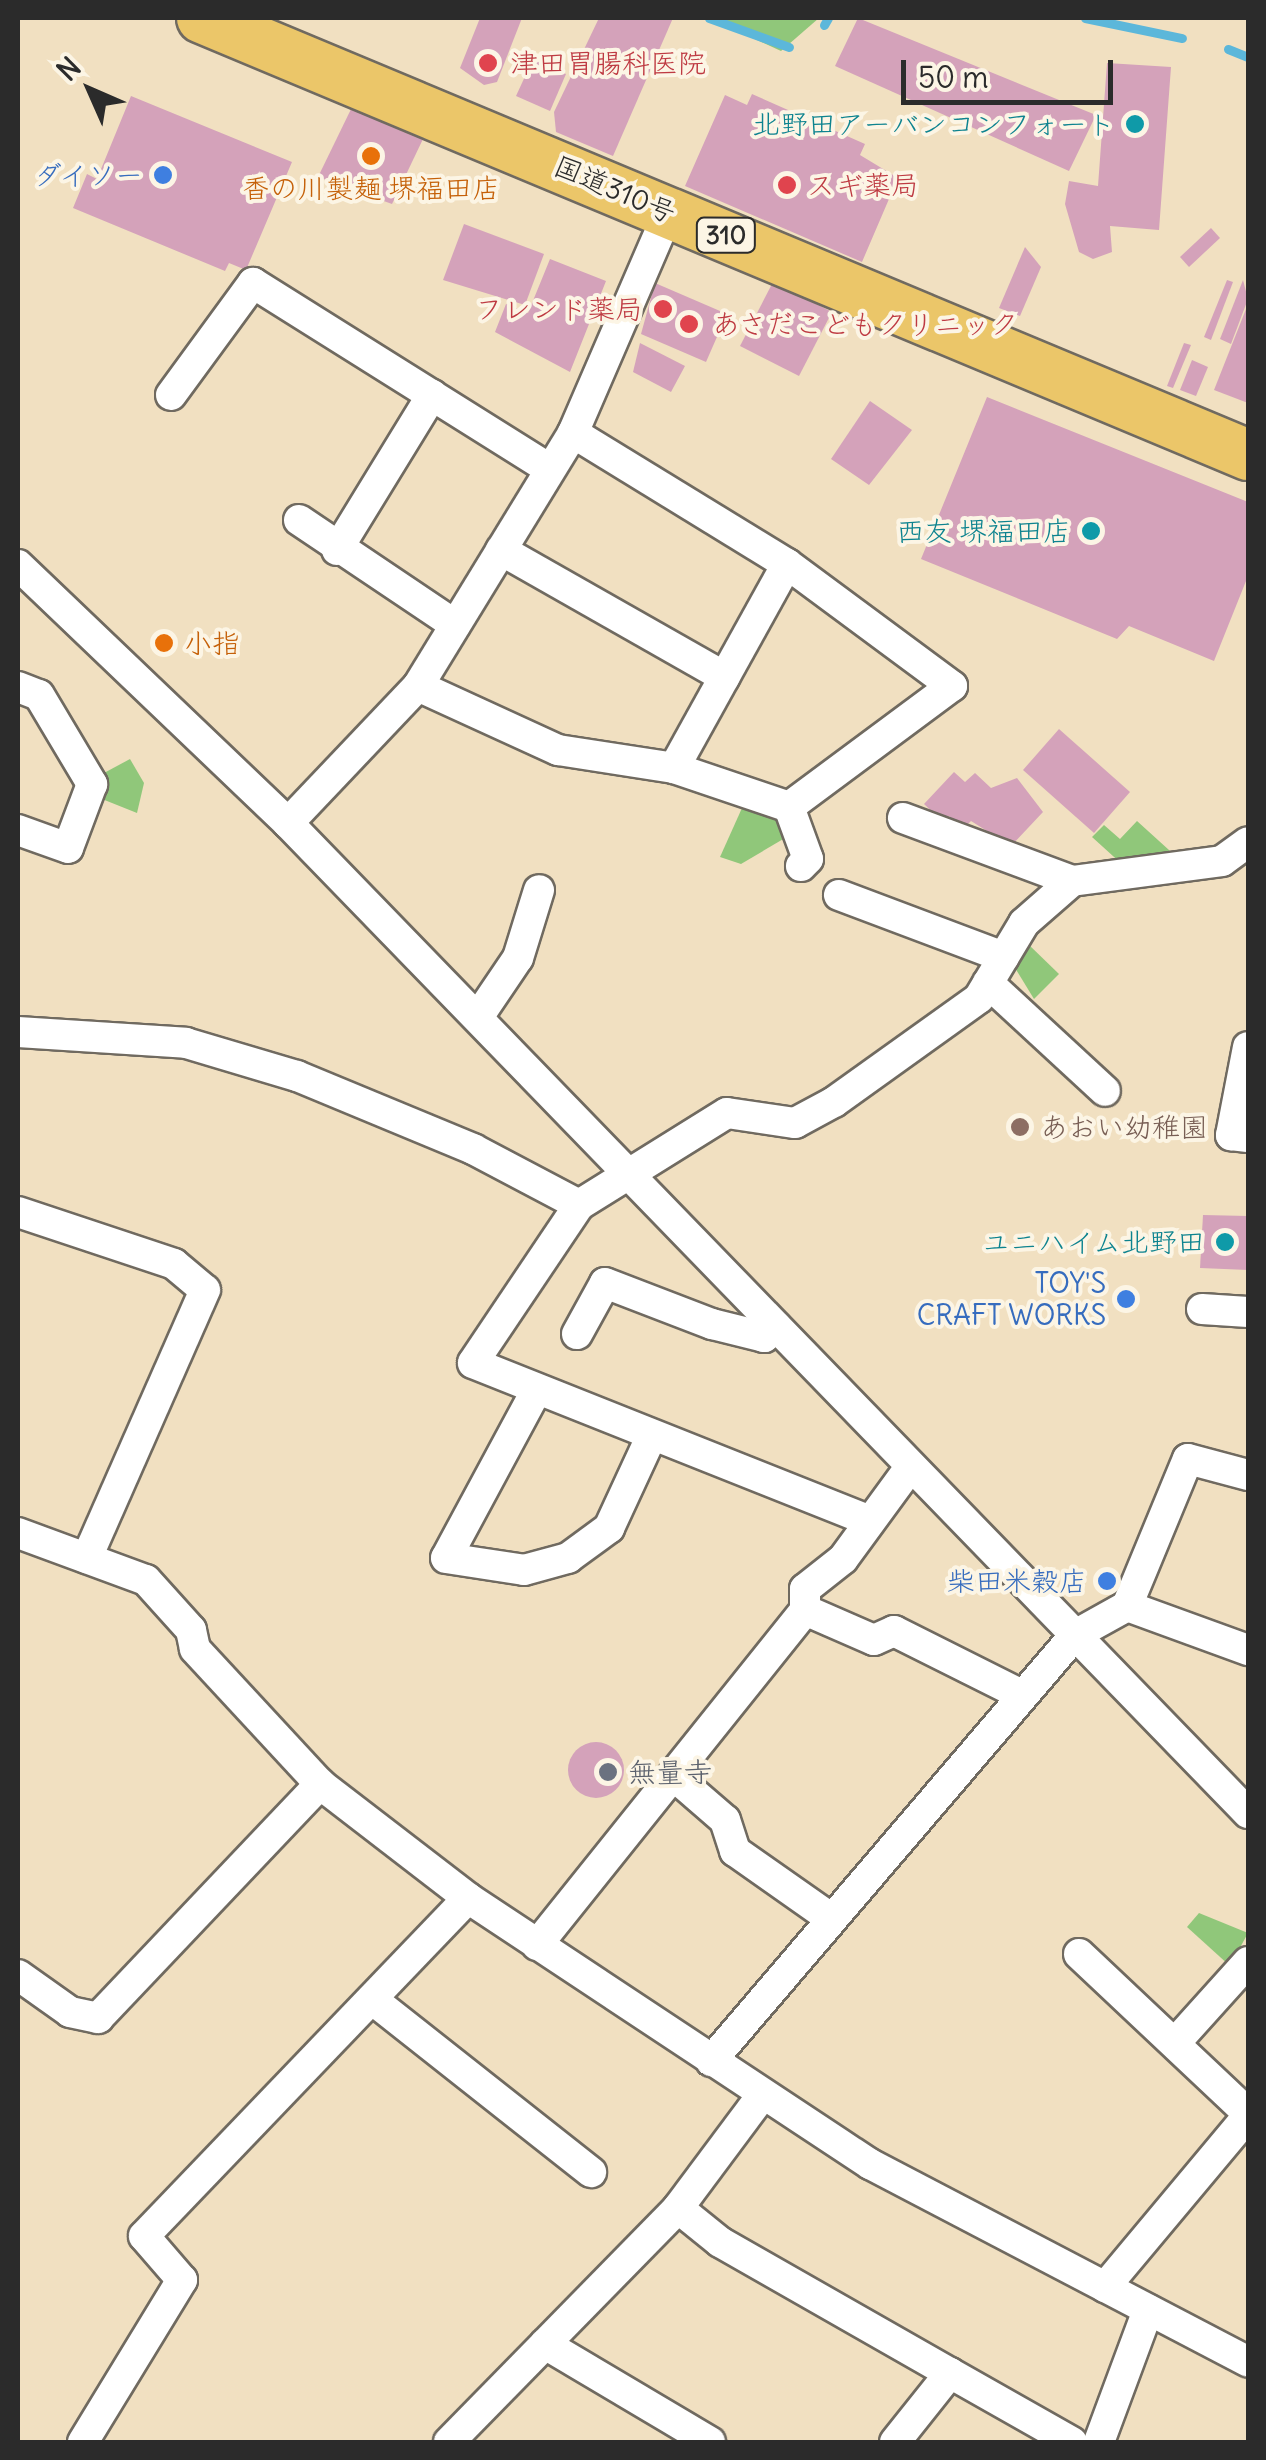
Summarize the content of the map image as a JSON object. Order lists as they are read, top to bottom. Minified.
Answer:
{"streets":{"highway":["国道310号","310"]},"places":["津田胃腸科医院","北野田アーバンコンフォート","香の川製麺 堺福田店","ダイソー","スギ薬局","フレンド薬局","あさだこどもクリニック","西友 堺福田店","小指","あおい幼稚園","ユニハイム北野田","TOY'S CRAFT WORKS","柴田米穀店","無量寺"],"scale_bar":"50 m","north":"top left"}
